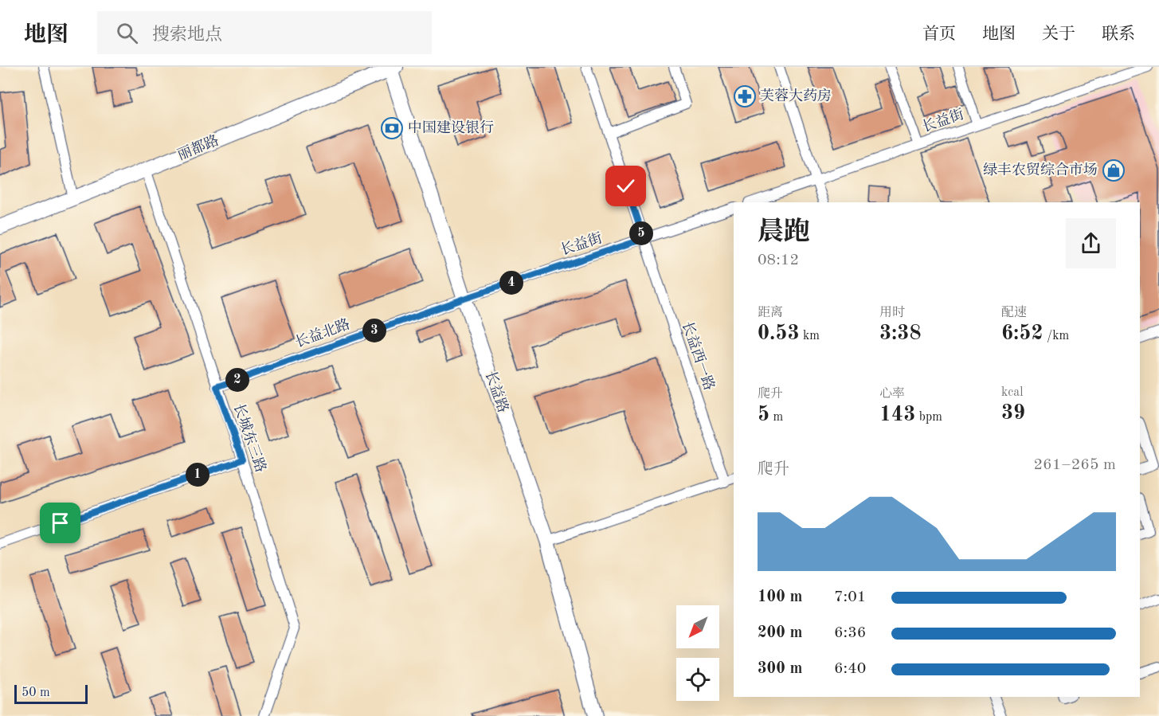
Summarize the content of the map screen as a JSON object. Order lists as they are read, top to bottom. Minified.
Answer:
{"streets":{"main road":["丽都路","长益路"],"street":["长益街","长益北路","长益西一路","长城东三路"]},"crossings":[["长益街","长益北路"],["长益街","长益西一路"],["长益街","长益路"],["丽都路","长益路"],["丽都路","长城东三路"],["长益北路","长益路"],["长益北路","长城东三路"]],"places":{"pharmacy":["芙蓉大药房"],"bank":["中国建设银行"],"shop":["绿丰农贸综合市场"]},"scale_bar":"50 m","north":"bottom left","page":{"header":"地图","search":"搜索地点","nav":["首页","地图","关于","联系"],"heading":["晨跑","08:12"],"pins":["5","4","3","2","1"],"stats":[["距离","0.53 km"],["用时","3:38"],["配速","6:52 /km"],["爬升","5 m"],["心率","143 bpm"],["kcal","39"]],"chart":["爬升","261–265 m"],"list":[{"name":"100 m","note":"7:01"},{"name":"200 m","note":"6:36"},{"name":"300 m","note":"6:40"}],"scale":"50 m"}}
